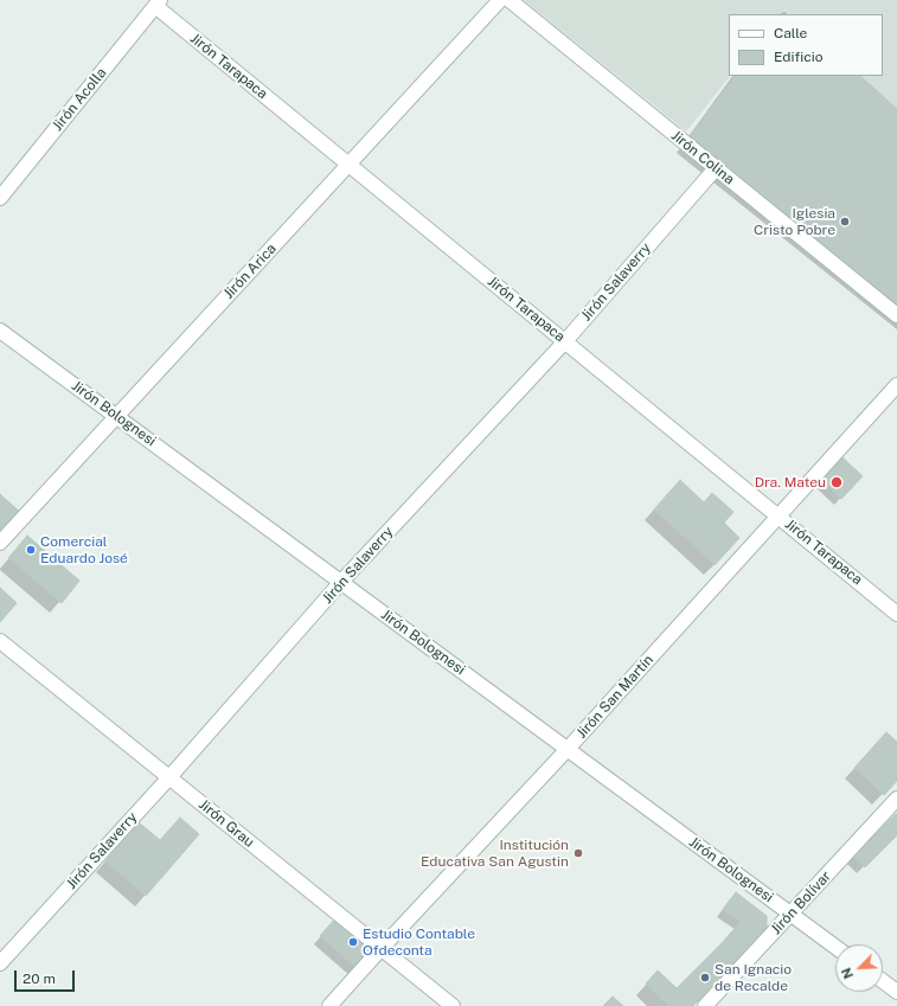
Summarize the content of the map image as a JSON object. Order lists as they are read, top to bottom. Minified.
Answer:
{"streets":{"street":["Jirón Tarapaca","Jirón Acolla","Jirón Colina","Jirón Arica","Jirón Salaverry","Jirón Bolognesi","Jirón San Martín","Jirón Grau","Jirón Bolívar"]},"crossings":[["Jirón Tarapaca","Jirón Acolla"],["Jirón Tarapaca","Jirón Arica"],["Jirón Tarapaca","Jirón Salaverry"],["Jirón Tarapaca","Jirón San Martín"],["Jirón Colina","Jirón Salaverry"],["Jirón Arica","Jirón Bolognesi"],["Jirón Salaverry","Jirón Bolognesi"],["Jirón Salaverry","Jirón Grau"],["Jirón Bolognesi","Jirón San Martín"],["Jirón Bolognesi","Jirón Bolívar"],["Jirón San Martín","Jirón Grau"]],"places":["Iglesia Cristo Pobre","Dra. Mateu","Comercial Eduardo José","Institución Educativa San Agustin","Estudio Contable Ofdeconta","San Ignacio de Recalde"],"legend":["Calle","Edificio"],"scale_bar":"20 m","north":"bottom left"}
